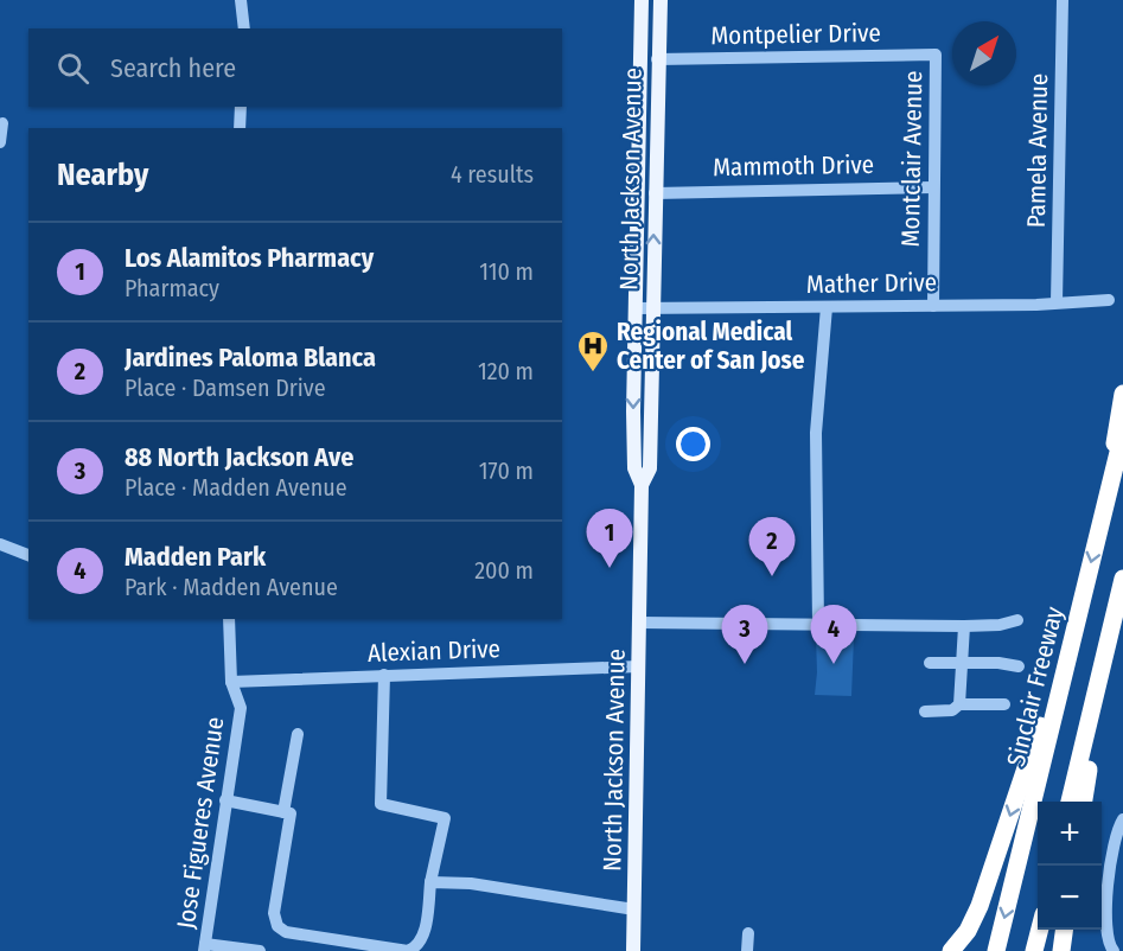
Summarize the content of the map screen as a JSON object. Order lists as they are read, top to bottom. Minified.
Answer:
{"streets":{"highway":["Sinclair Freeway"],"main road":["North Jackson Avenue"],"street":["Montpelier Drive","Pamela Avenue","Montclair Avenue","Mammoth Drive","Mather Drive","Alexian Drive","Jose Figueres Avenue"]},"crossings":[["Montpelier Drive","Montclair Avenue"],["Montpelier Drive","North Jackson Avenue"],["Pamela Avenue","Mather Drive"],["Montclair Avenue","Mammoth Drive"],["Montclair Avenue","Mather Drive"],["Mammoth Drive","North Jackson Avenue"],["North Jackson Avenue","Mather Drive"],["North Jackson Avenue","Alexian Drive"],["Alexian Drive","Jose Figueres Avenue"]],"places":{"hospital":["Regional Medical Center of San Jose"]},"north":"top right","page":{"search":"Search here","heading":["Nearby","4 results"],"list":[{"mark":"1","name":"Los Alamitos Pharmacy","note":"Pharmacy","value":"110 m"},{"mark":"2","name":"Jardines Paloma Blanca","note":"Place · Damsen Drive","value":"120 m"},{"mark":"3","name":"88 North Jackson Ave","note":"Place · Madden Avenue","value":"170 m"},{"mark":"4","name":"Madden Park","note":"Park · Madden Avenue","value":"200 m"}],"pins":["1","2","3","4"],"map_buttons":["+","−"]}}
